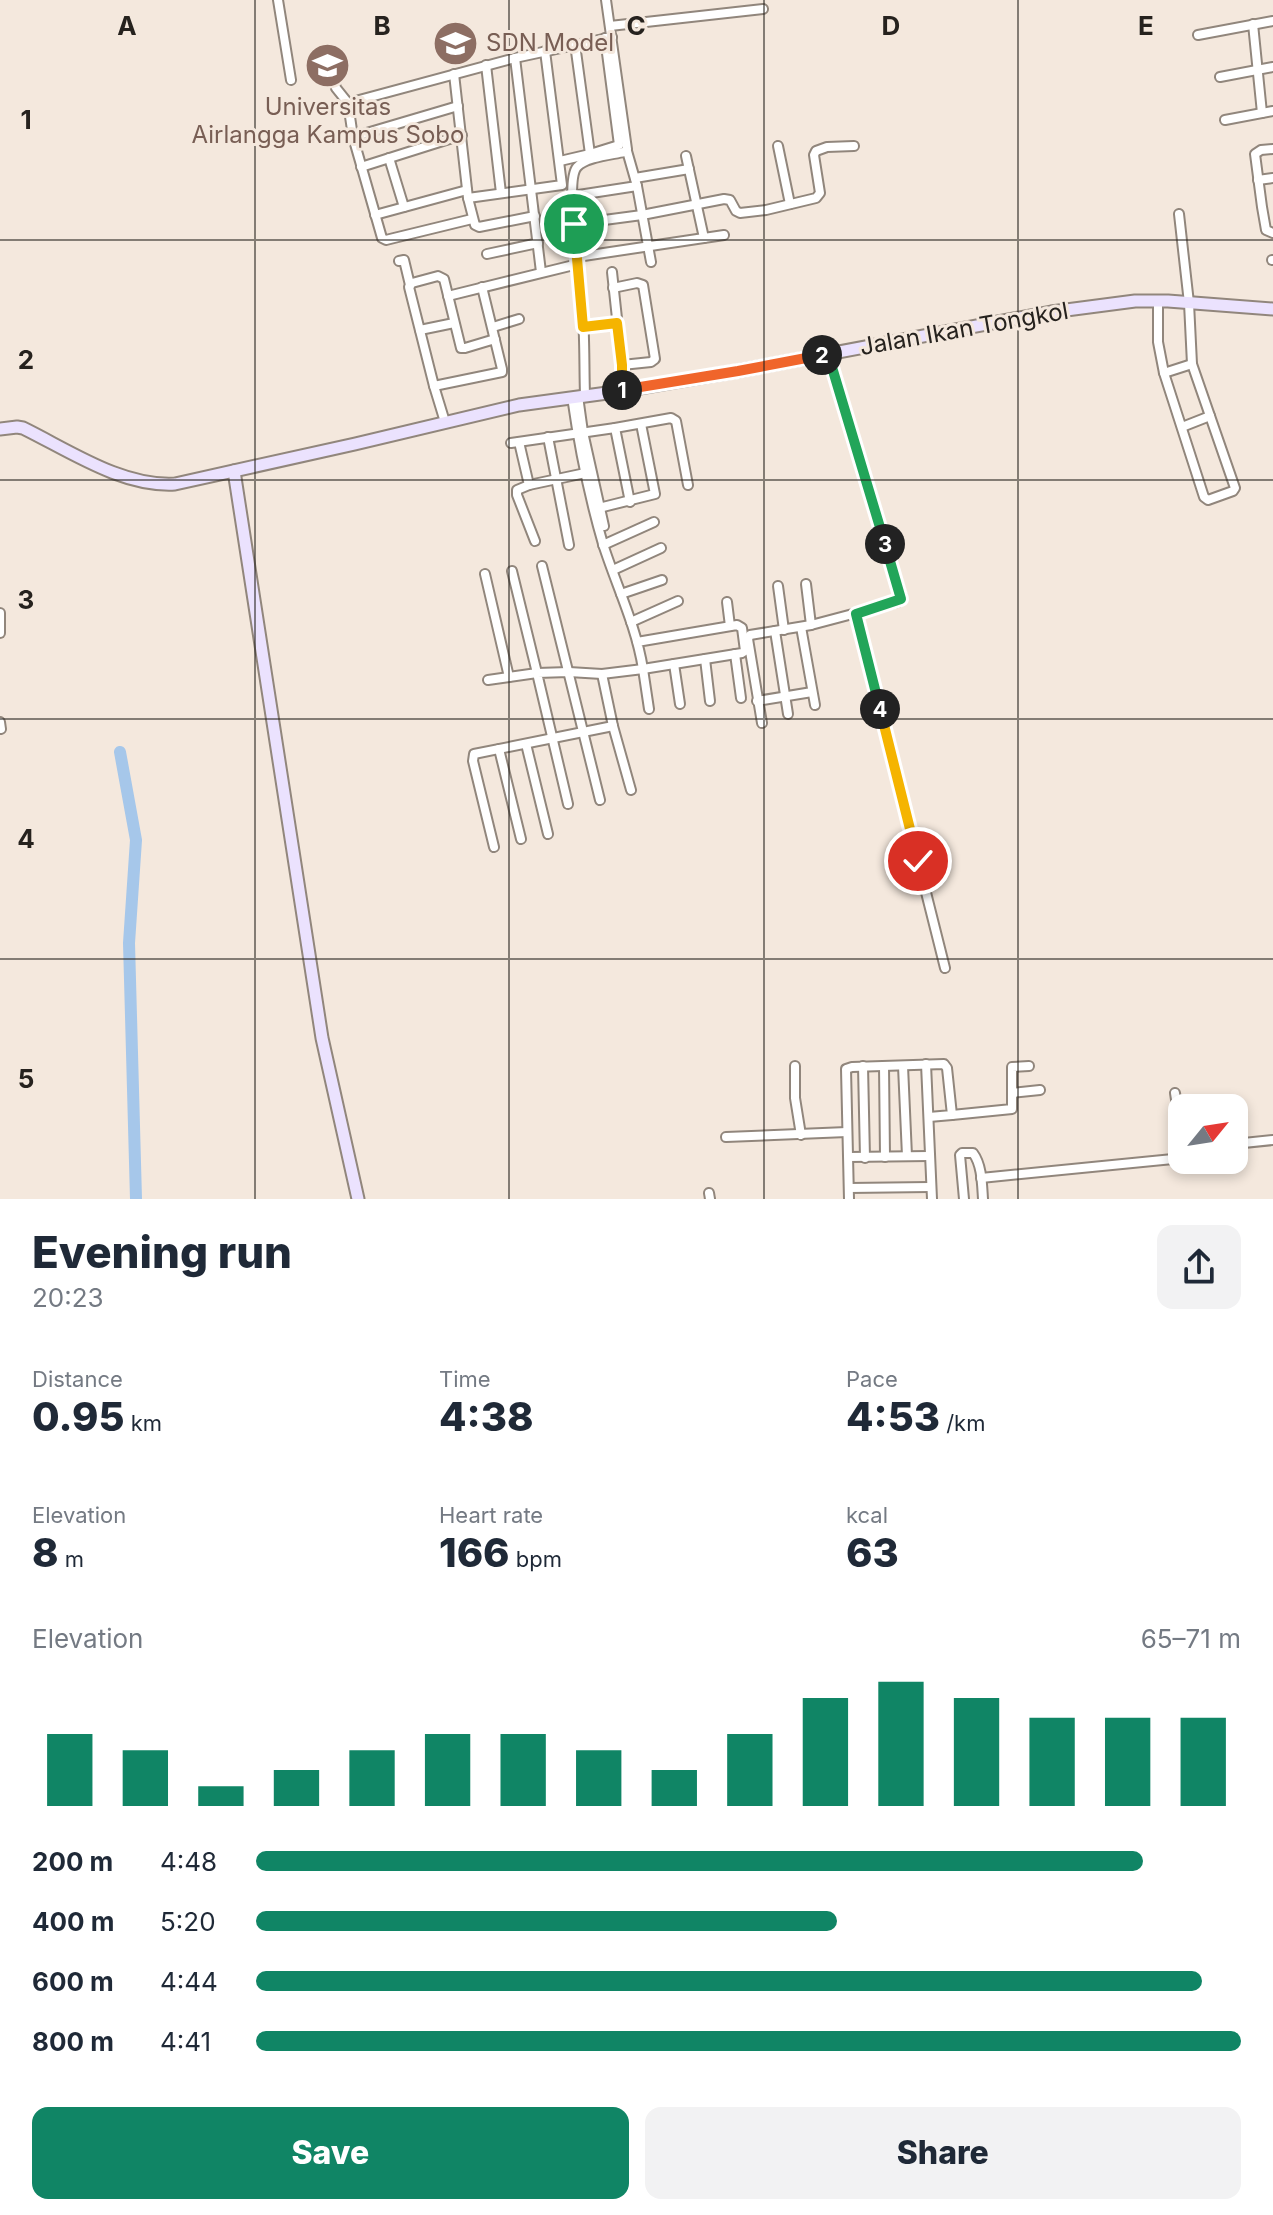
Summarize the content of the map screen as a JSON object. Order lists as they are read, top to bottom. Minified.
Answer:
{"streets":{"street":["Jalan Ikan Tongkol"]},"places":{"school or university":["SDN Model","Universitas Airlangga Kampus Sobo"]},"north":"top right","page":{"pins":["2","1","3","4"],"heading":["Evening run","20:23"],"stats":[["Distance","0.95 km"],["Time","4:38"],["Pace","4:53 /km"],["Elevation","8 m"],["Heart rate","166 bpm"],["kcal","63"]],"chart":["Elevation","65–71 m"],"list":[{"name":"200 m","note":"4:48"},{"name":"400 m","note":"5:20"},{"name":"600 m","note":"4:44"},{"name":"800 m","note":"4:41"}],"buttons":["Save","Share"]},"grid":{"columns":["A","B","C","D","E"],"rows":["1","2","3","4","5"]}}
